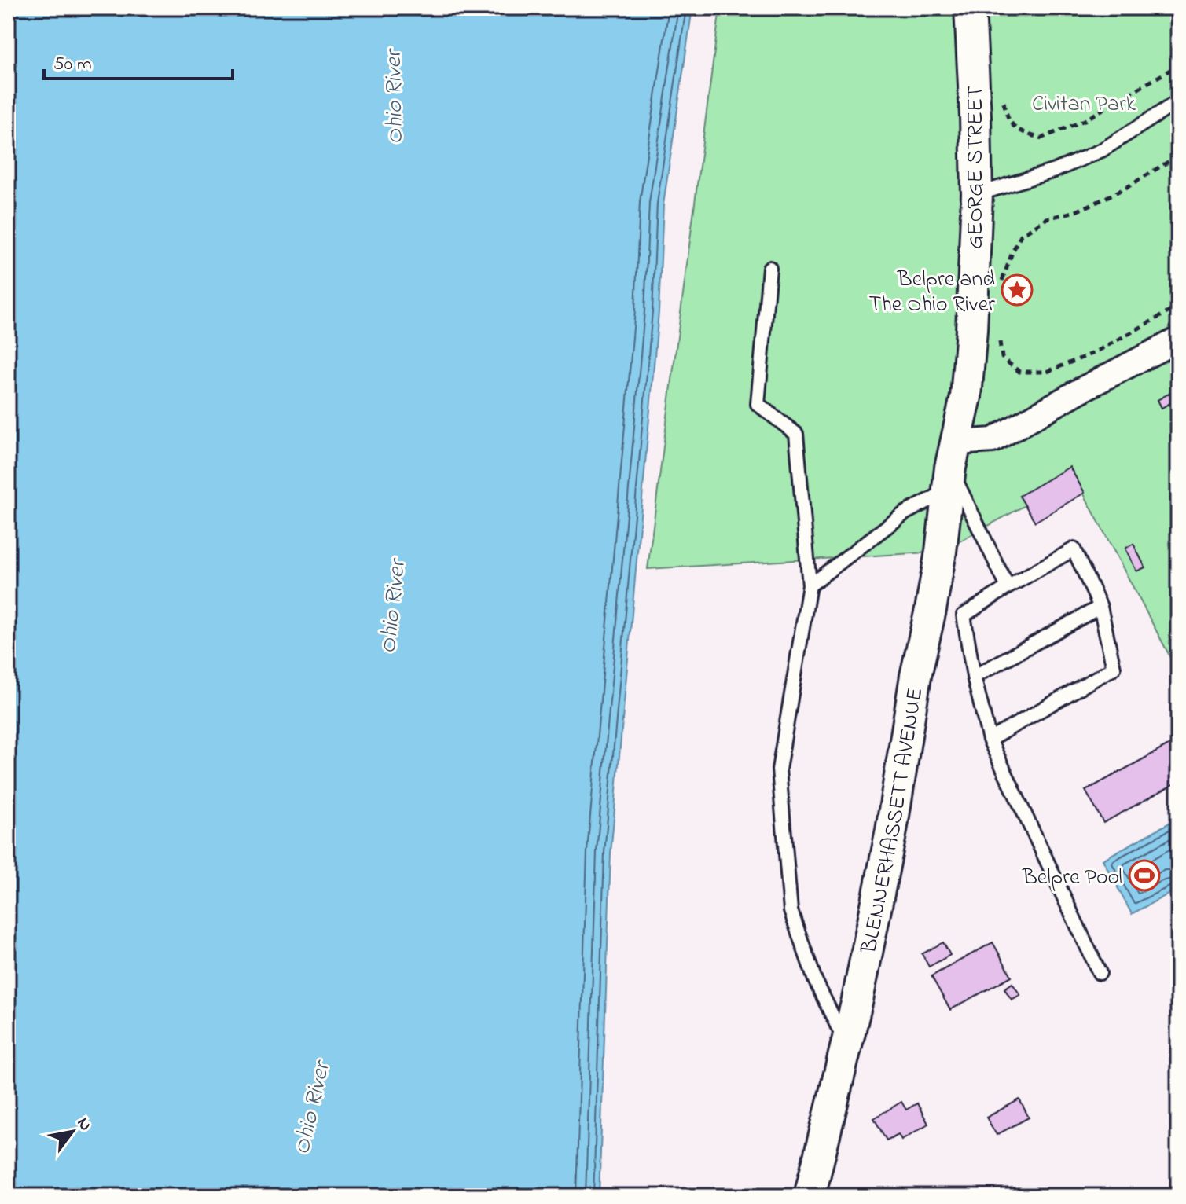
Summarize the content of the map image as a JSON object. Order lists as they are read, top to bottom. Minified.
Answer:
{"streets":{"street":["GEORGE STREET","BLENNERHASSETT AVENUE"]},"crossings":[["GEORGE STREET","BLENNERHASSETT AVENUE"]],"water":["Ohio River"],"parks":["Civitan Park"],"places":{"place":["Belpre and The Ohio River"],"sports":["Belpre Pool"]},"scale_bar":"50 m","north":"top right"}
